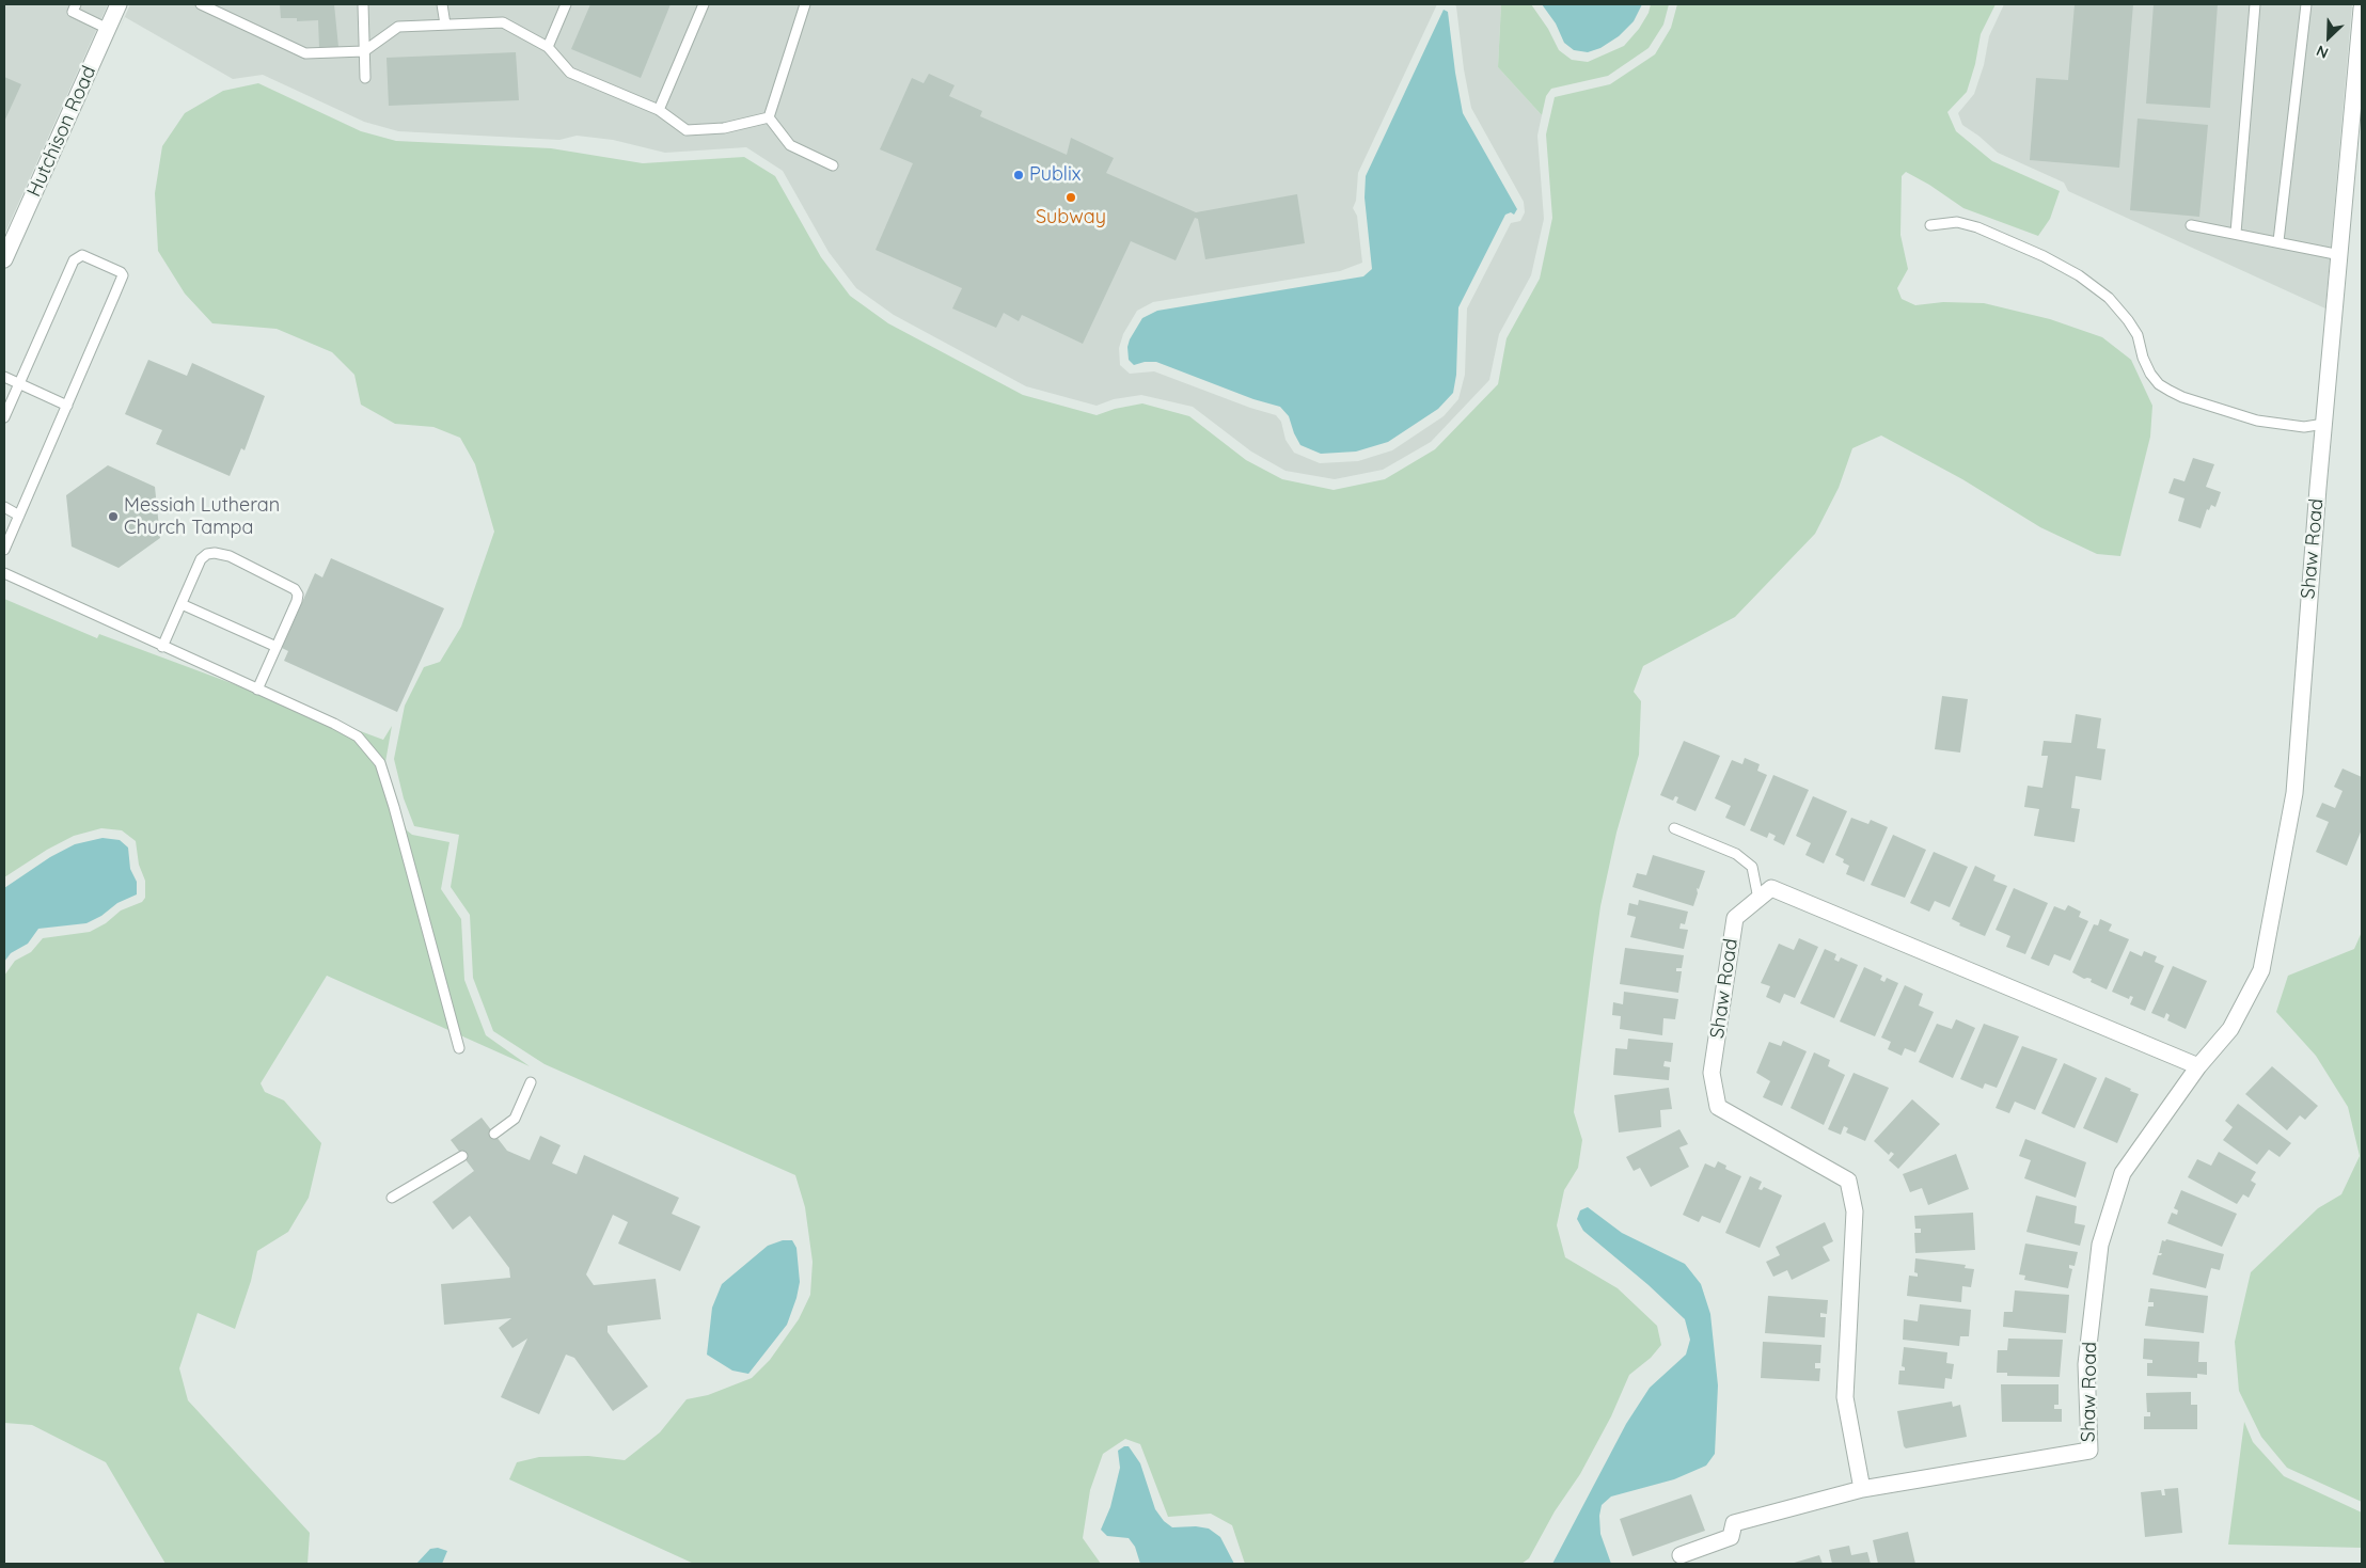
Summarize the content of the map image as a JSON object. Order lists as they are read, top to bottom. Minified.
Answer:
{"streets":{"street":["Hutchison Road","Shaw Road"]},"places":["Publix","Subway","Messiah Lutheran Church Tampa"],"north":"bottom left"}
